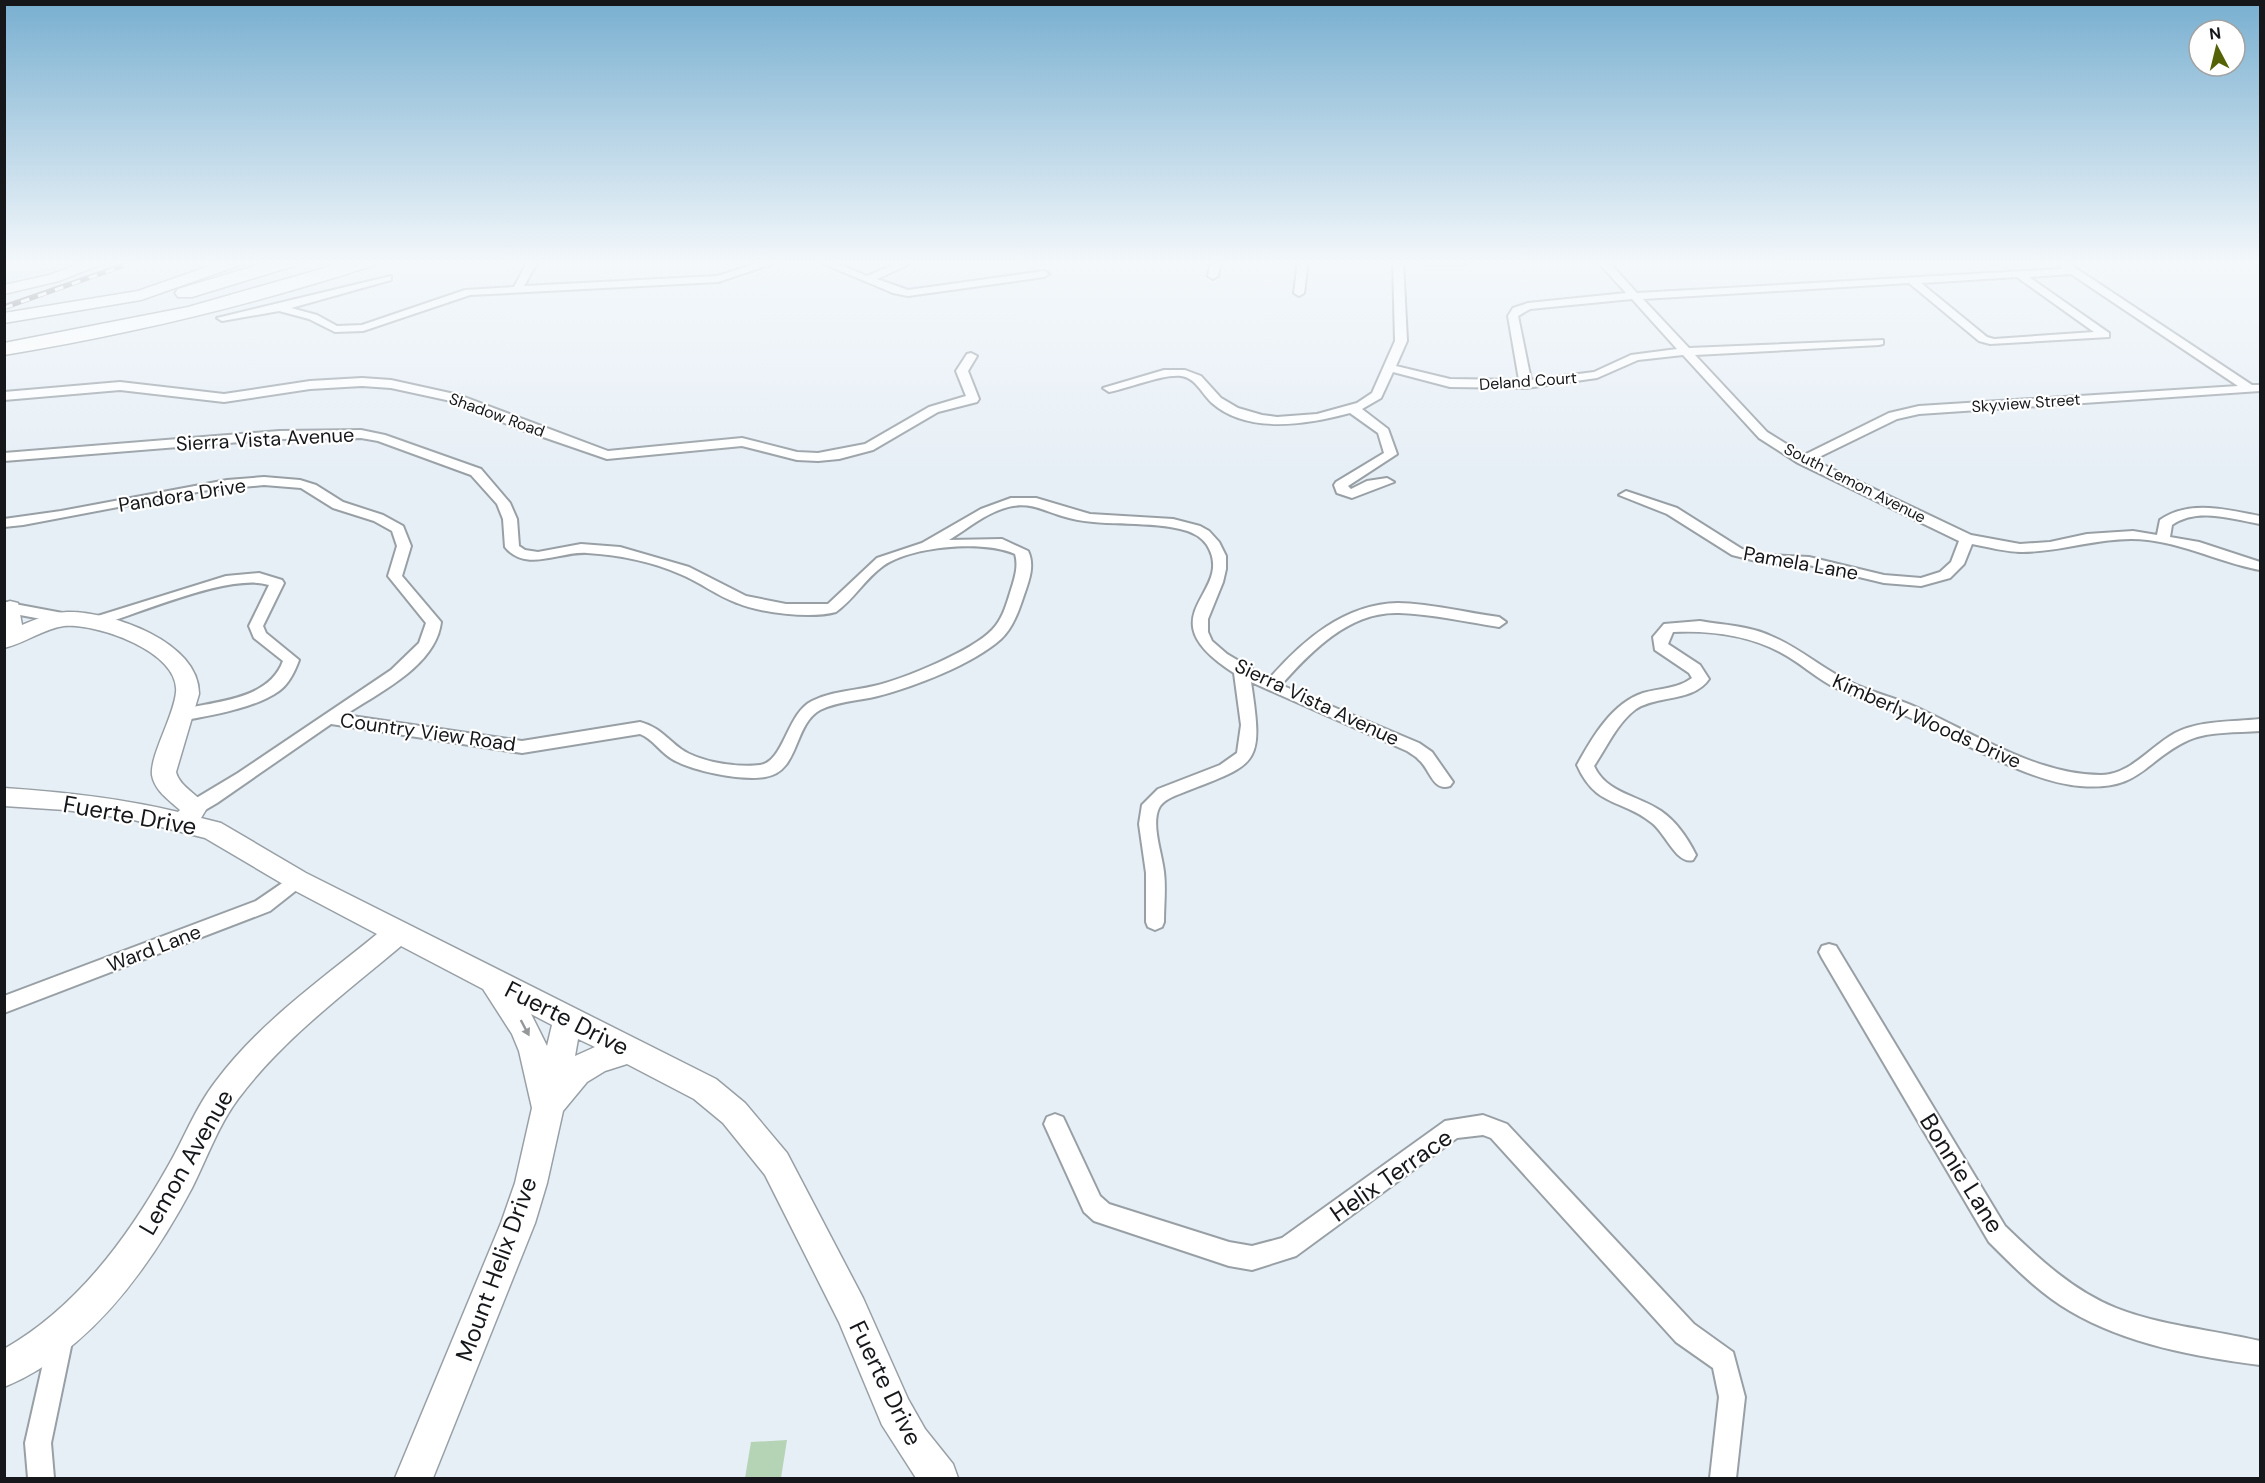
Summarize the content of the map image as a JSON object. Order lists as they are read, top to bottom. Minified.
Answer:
{"streets":{"main road":["Fuerte Drive","Lemon Avenue","Mount Helix Drive"],"street":["Deland Court","Skyview Street","Shadow Road","Sierra Vista Avenue","South Lemon Avenue","Pandora Drive","Pamela Lane","Kimberly Woods Drive","Country View Road","Ward Lane","Bonnie Lane","Helix Terrace"]},"crossings":[["Deland Court","South Lemon Avenue"],["Skyview Street","South Lemon Avenue"],["Sierra Vista Avenue","Country View Road"],["South Lemon Avenue","Pamela Lane"],["Pandora Drive","Country View Road"],["Pandora Drive","Fuerte Drive"],["Fuerte Drive","Ward Lane"],["Fuerte Drive","Lemon Avenue"],["Fuerte Drive","Mount Helix Drive"]],"north":"top"}
